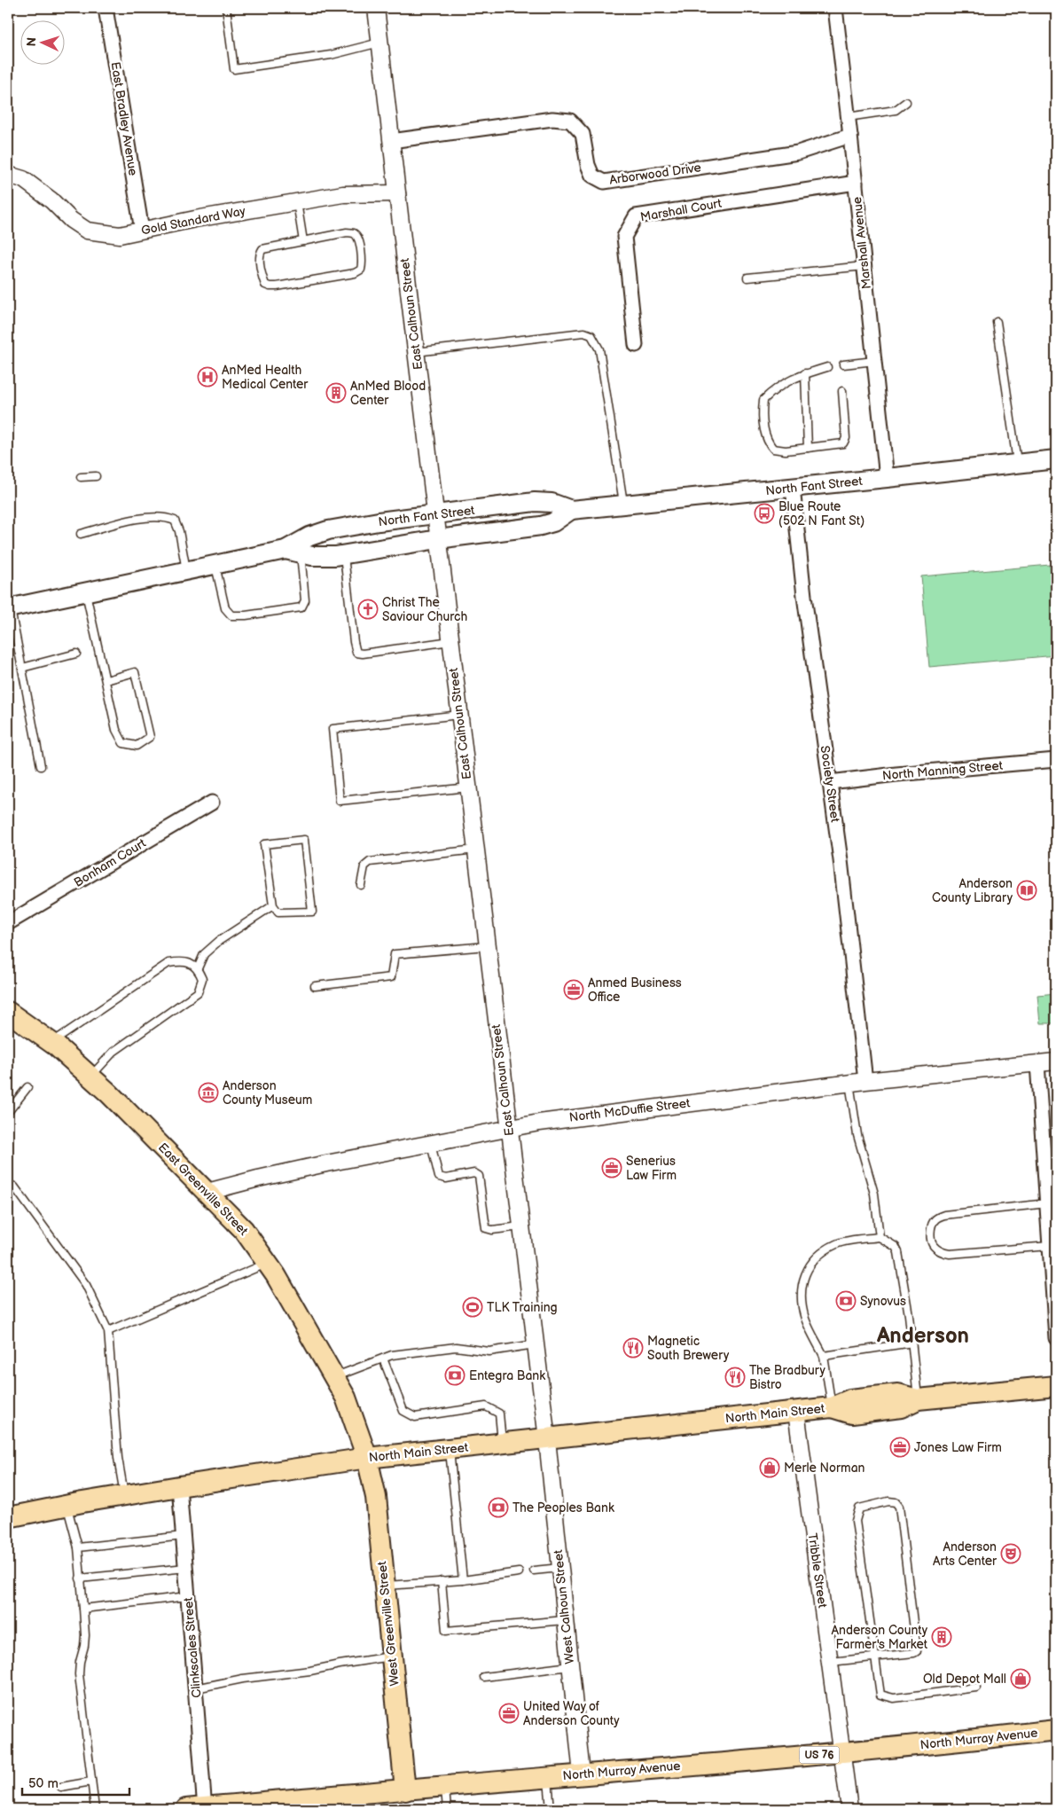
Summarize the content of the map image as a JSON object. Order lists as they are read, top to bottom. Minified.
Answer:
{"streets":{"main road":["North Fant Street","East Greenville Street","North Main Street","West Greenville Street","North Murray Avenue","US 76"],"street":["East Bradley Avenue","Arborwood Drive","Marshall Court","Gold Standard Way","Marshall Avenue","East Calhoun Street","North Manning Street","Society Street","Bonham Court","North McDuffie Street","Tribble Street","West Calhoun Street","Clinkscales Street"]},"crossings":[["East Bradley Avenue","Gold Standard Way"],["Arborwood Drive","Marshall Avenue"],["Arborwood Drive","East Calhoun Street"],["Marshall Court","Marshall Avenue"],["Gold Standard Way","East Calhoun Street"],["Marshall Avenue","North Fant Street"],["East Calhoun Street","North Fant Street"],["East Calhoun Street","North McDuffie Street"],["East Calhoun Street","North Main Street"],["East Calhoun Street","West Calhoun Street"],["North Fant Street","Society Street"],["North Manning Street","Society Street"],["Society Street","North McDuffie Street"],["North McDuffie Street","East Greenville Street"],["East Greenville Street","North Main Street"],["East Greenville Street","West Greenville Street"],["North Main Street","Tribble Street"],["North Main Street","West Calhoun Street"],["North Main Street","West Greenville Street"],["North Main Street","Clinkscales Street"],["Tribble Street","North Murray Avenue"],["West Calhoun Street","North Murray Avenue"],["West Greenville Street","North Murray Avenue"],["Clinkscales Street","North Murray Avenue"]],"districts":["Anderson"],"places":{"hospital":["AnMed Health Medical Center"],"building":["AnMed Blood Center","Anderson County Farmer's Market"],"bus stop":["Blue Route (502 N Fant St)"],"church":["Christ The Saviour Church"],"library":["Anderson County Library"],"office":["Anmed Business Office","Senerius Law Firm","Jones Law Firm","United Way of Anderson County"],"museum":["Anderson County Museum"],"bank":["Synovus","Entegra Bank","The Peoples Bank"],"sports":["TLK Training"],"restaurant":["Magnetic South Brewery","The Bradbury Bistro"],"shop":["Merle Norman","Old Depot Mall"],"theatre":["Anderson Arts Center"]},"scale_bar":"50 m","north":"left"}
